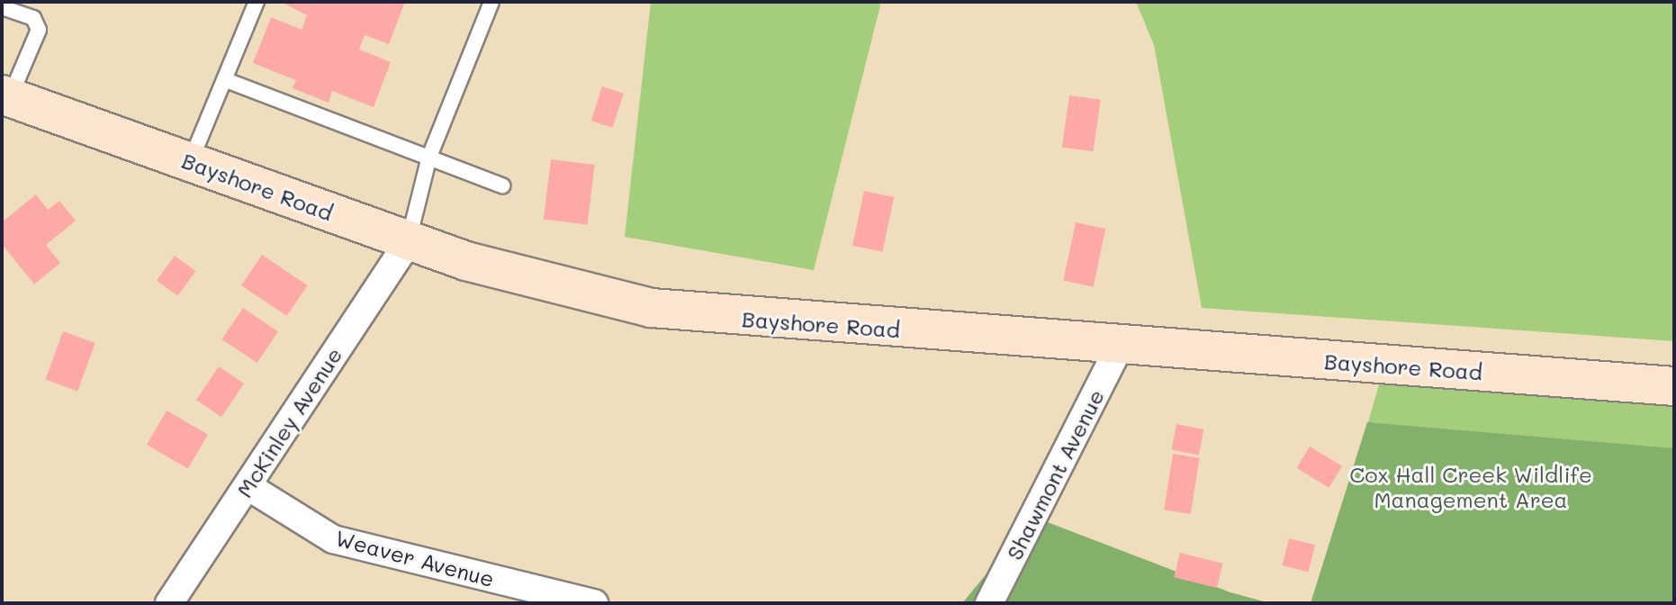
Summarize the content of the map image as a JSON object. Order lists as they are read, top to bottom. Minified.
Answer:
{"streets":{"main road":["Bayshore Road"],"street":["McKinley Avenue","Shawmont Avenue","Weaver Avenue"]},"crossings":[["Bayshore Road","McKinley Avenue"],["Bayshore Road","Shawmont Avenue"],["McKinley Avenue","Weaver Avenue"]],"parks":["Cox Hall Creek Wildlife Management Area"]}
